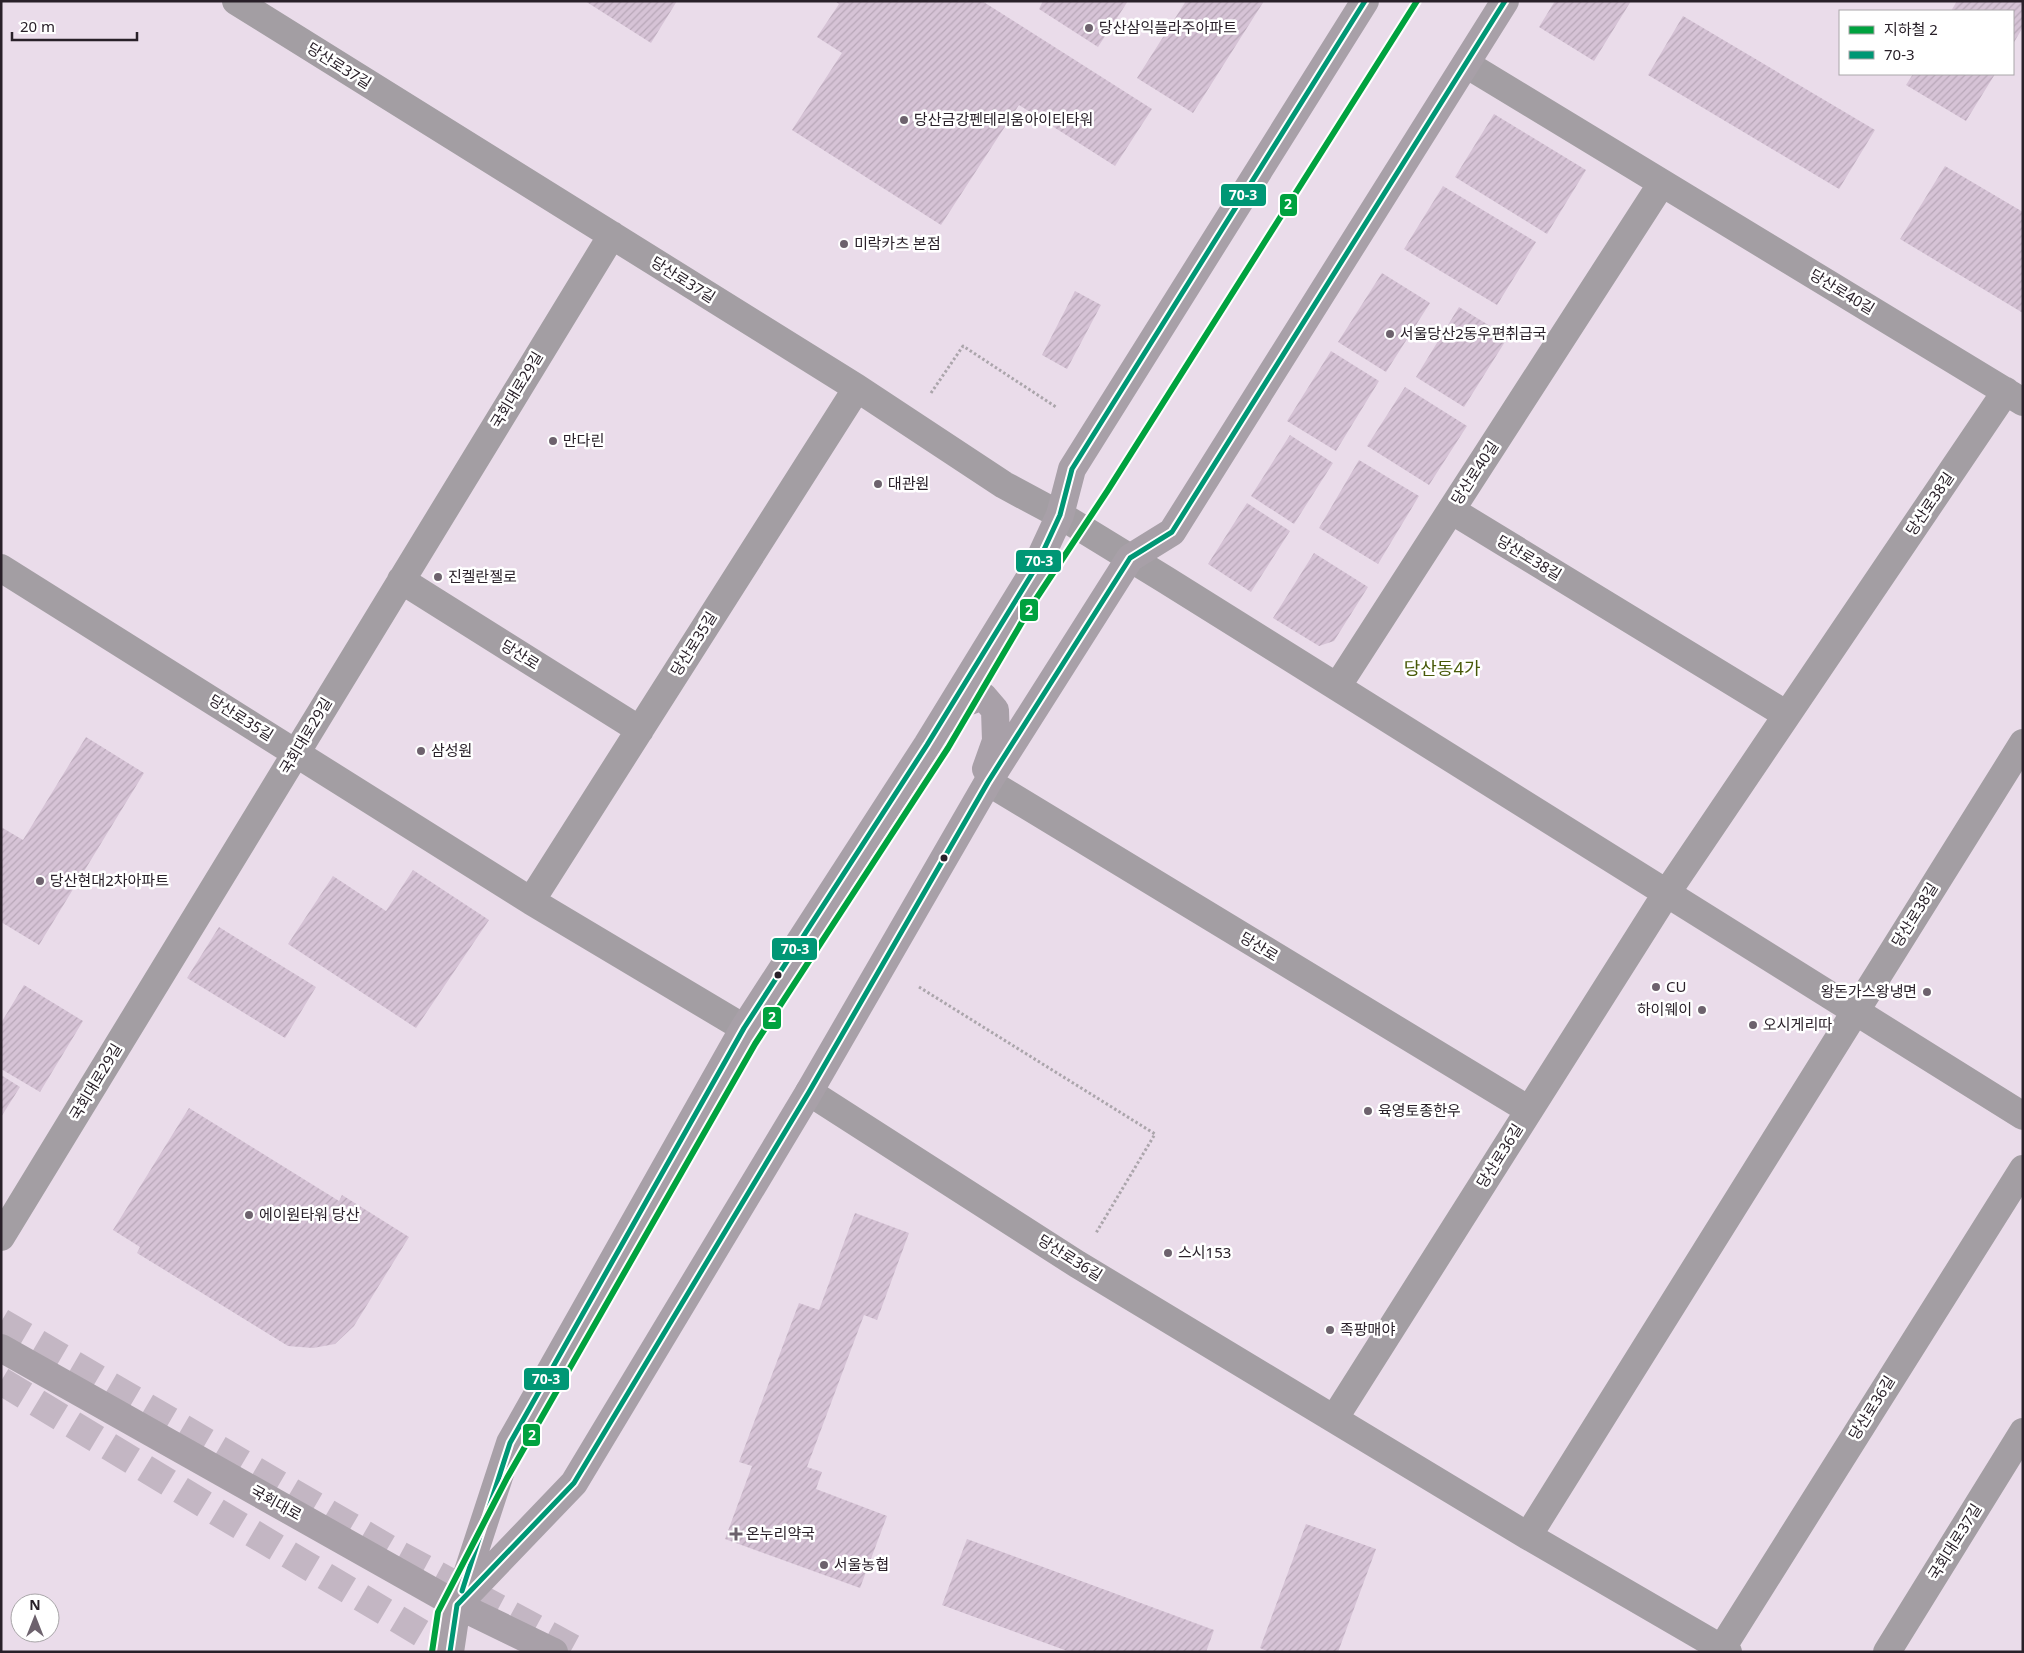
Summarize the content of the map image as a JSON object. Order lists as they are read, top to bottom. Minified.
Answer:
{"streets":{"main road":["국회대로"],"street":["당산로37길","당산로40길","국회대로29길","당산로38길","당산로35길","당산로","당산로36길","국회대로37길"]},"crossings":[["당산로37길","국회대로29길"],["당산로37길","당산로35길"],["당산로40길","당산로38길"],["국회대로29길","당산로35길"],["국회대로29길","당산로"],["당산로38길","당산로36길"],["당산로35길","당산로"],["당산로","당산로36길"]],"districts":["당산동4가"],"places":{"other":["당산삼익플라주아파트","당산금강펜테리움아이티타워","미락카츠 본점","서울당산2동우편취급국","만다린","대관원","진켈란젤로","삼성원","당산현대2차아파트","CU","왕돈가스왕냉면","하이웨이","오시게리따","육영토종한우","에이원타워 당산","스시153","족팡매야","서울농협"],"health":["온누리약국"]},"lines":["metro line 2","transit line 70-3"],"legend":["지하철 2","70-3"],"scale_bar":"20 m","north":"top"}
